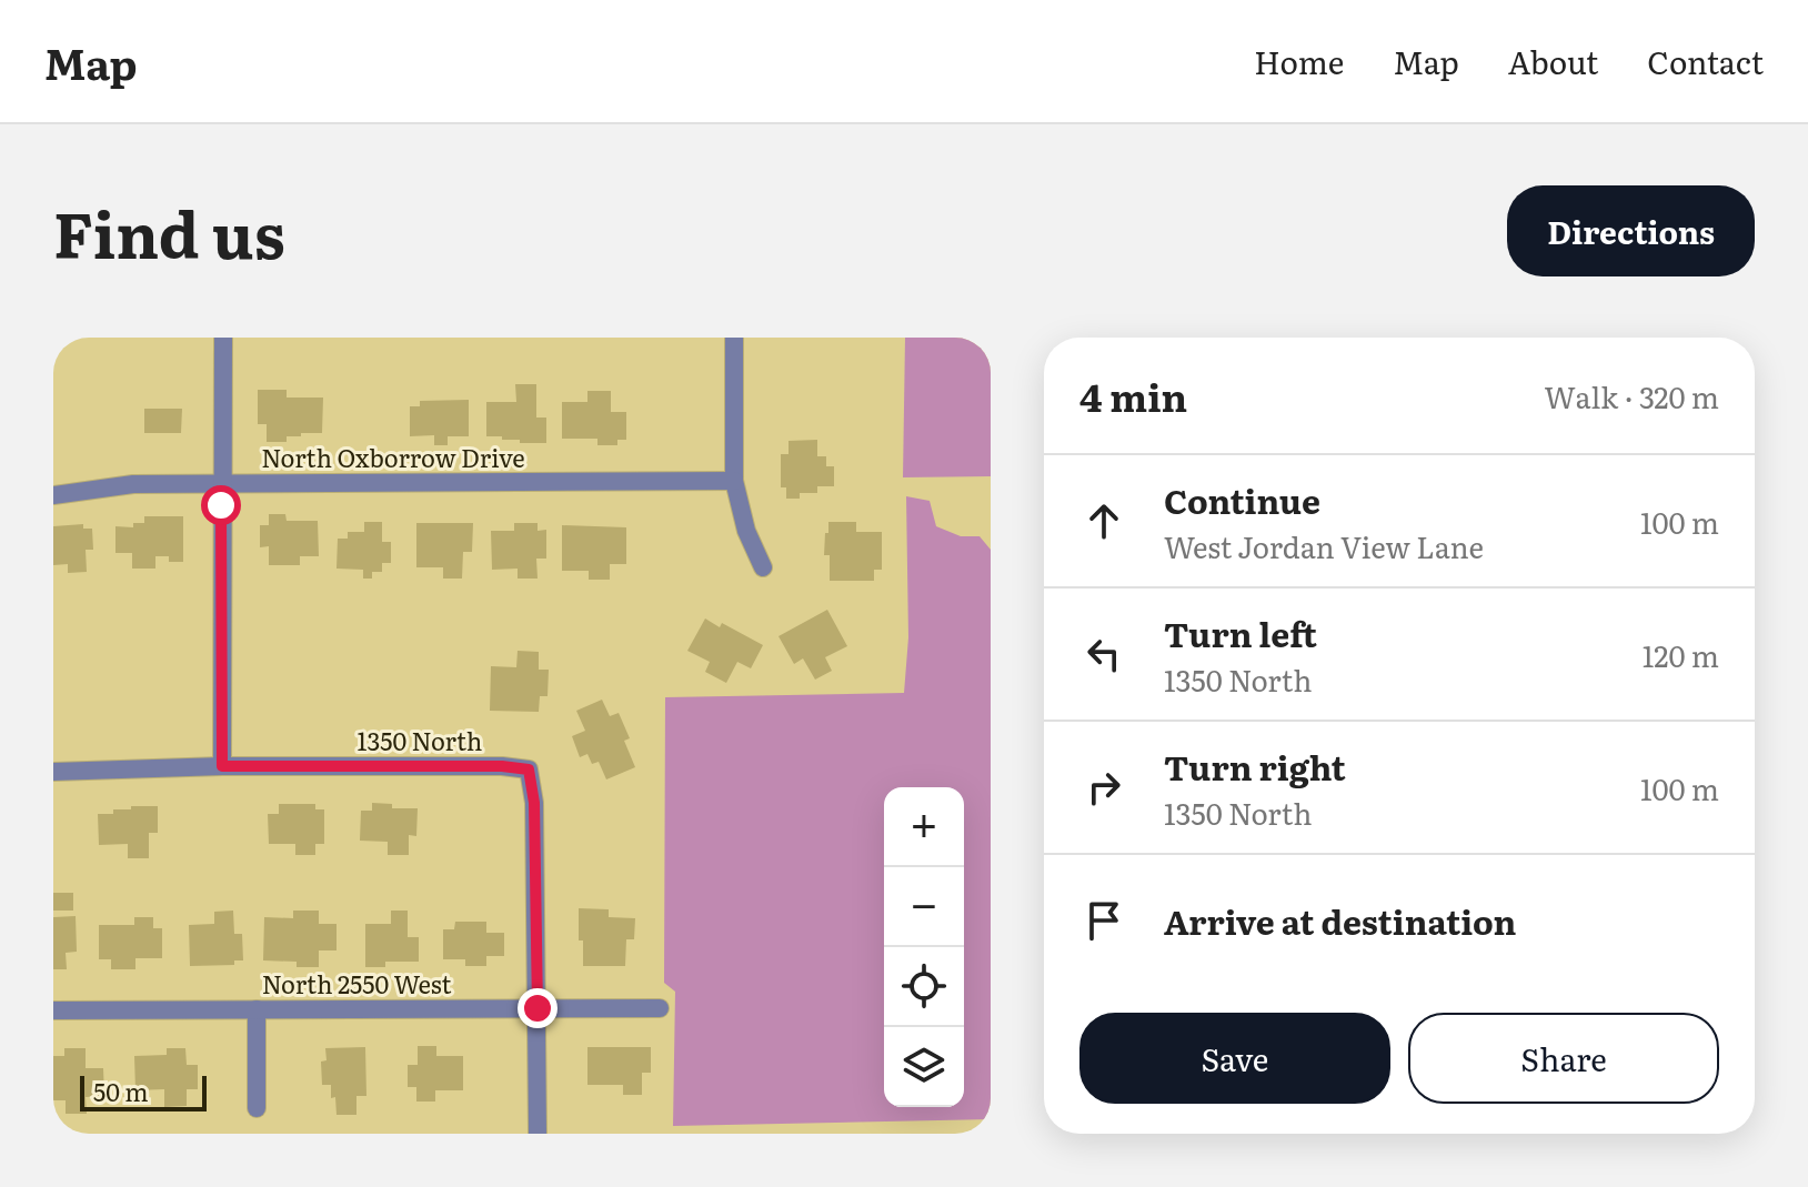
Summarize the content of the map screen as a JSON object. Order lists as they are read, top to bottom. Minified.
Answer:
{"streets":{"street":["North Oxborrow Drive","1350 North","North 2550 West"]},"crossings":[["1350 North","North 2550 West"]],"scale_bar":"50 m","page":{"header":"Map","nav":["Home","Map","About","Contact"],"title":"Find us","buttons":["Directions",["Save","Share"]],"heading":["4 min","Walk · 320 m"],"list":[["Continue","West Jordan View Lane","100 m"],["Turn left","1350 North","120 m"],["Turn right","1350 North","100 m"],"Arrive at destination"],"map_buttons":["+","−"],"scale":"50 m"}}
